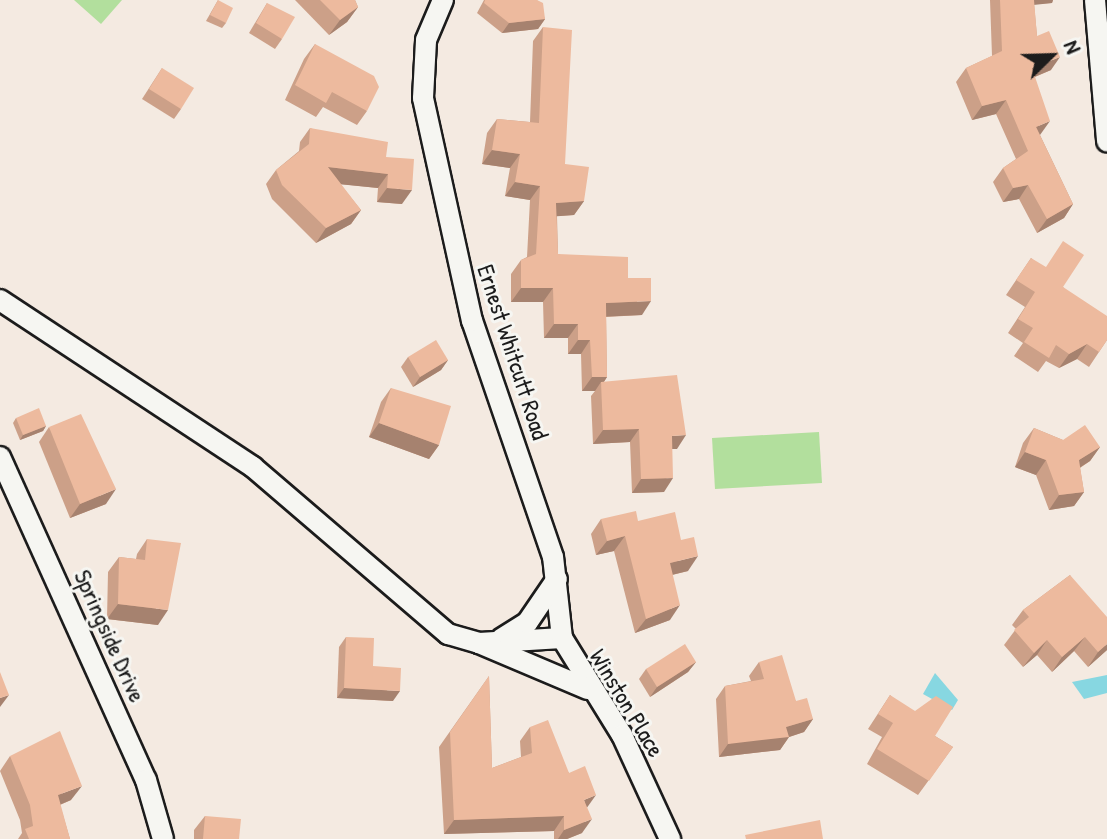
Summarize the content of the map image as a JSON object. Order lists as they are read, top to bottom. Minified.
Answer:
{"streets":{"street":["Ernest Whitcutt Road","Springside Drive","Winston Place"]},"crossings":[["Ernest Whitcutt Road","Winston Place"]],"north":"top right"}
